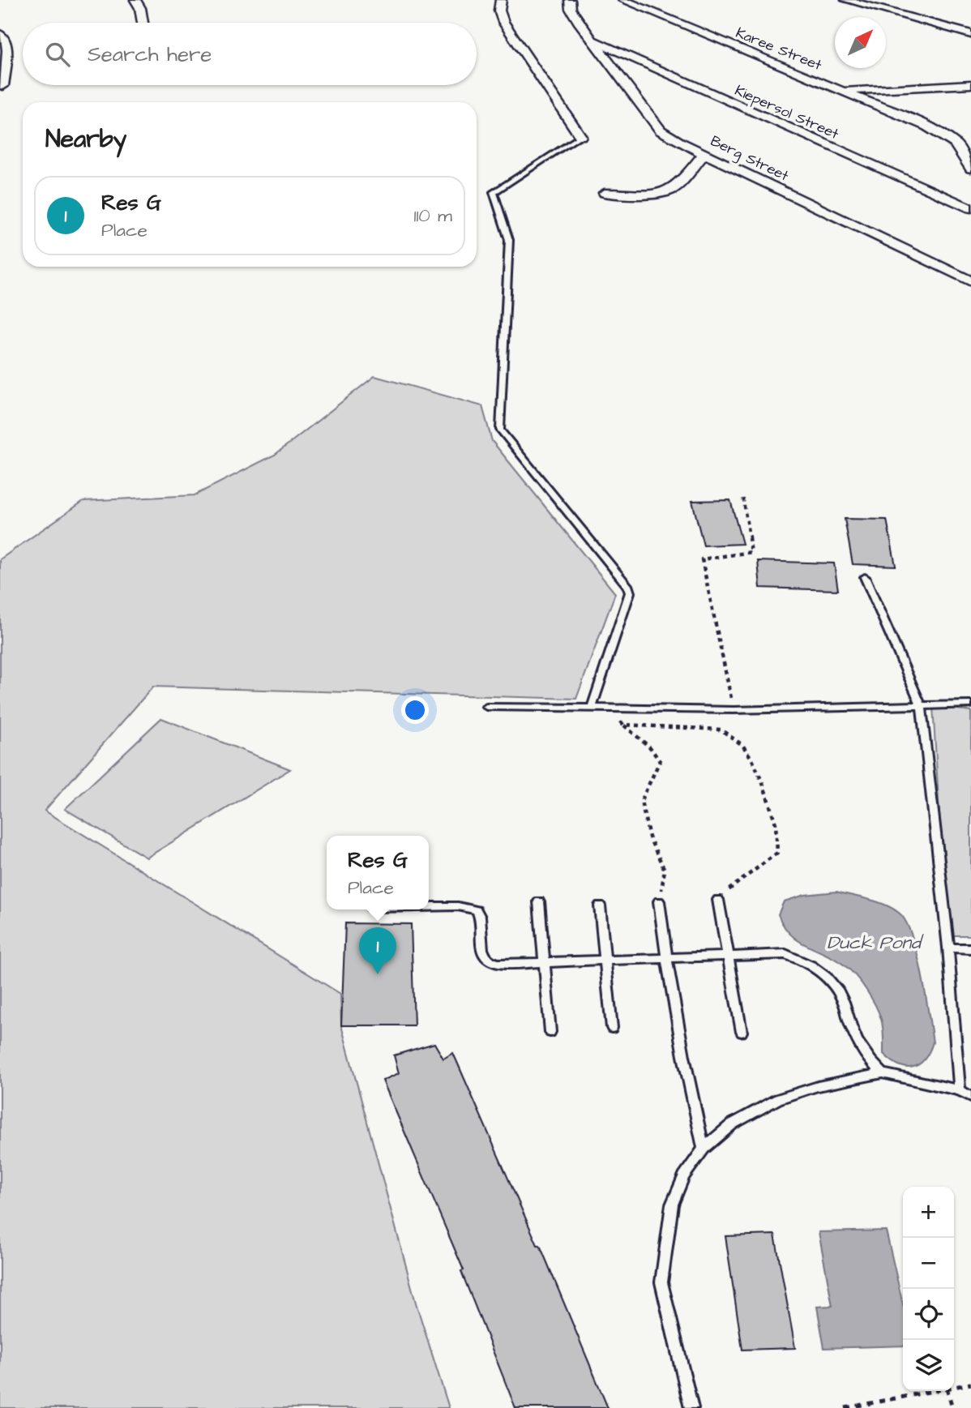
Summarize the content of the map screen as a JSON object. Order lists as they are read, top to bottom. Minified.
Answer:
{"streets":{"street":["Karee Street","Kiepersol Street","Berg Street"]},"crossings":[["Kiepersol Street","Berg Street"]],"water":["Duck Pond"],"north":"top right","page":{"search":"Search here","heading":"Nearby","list":[{"mark":"1","name":"Res G","note":"Place","value":"110 m"}],"popup":["Res G","Place"],"pins":"1","map_buttons":["+","−"]}}
